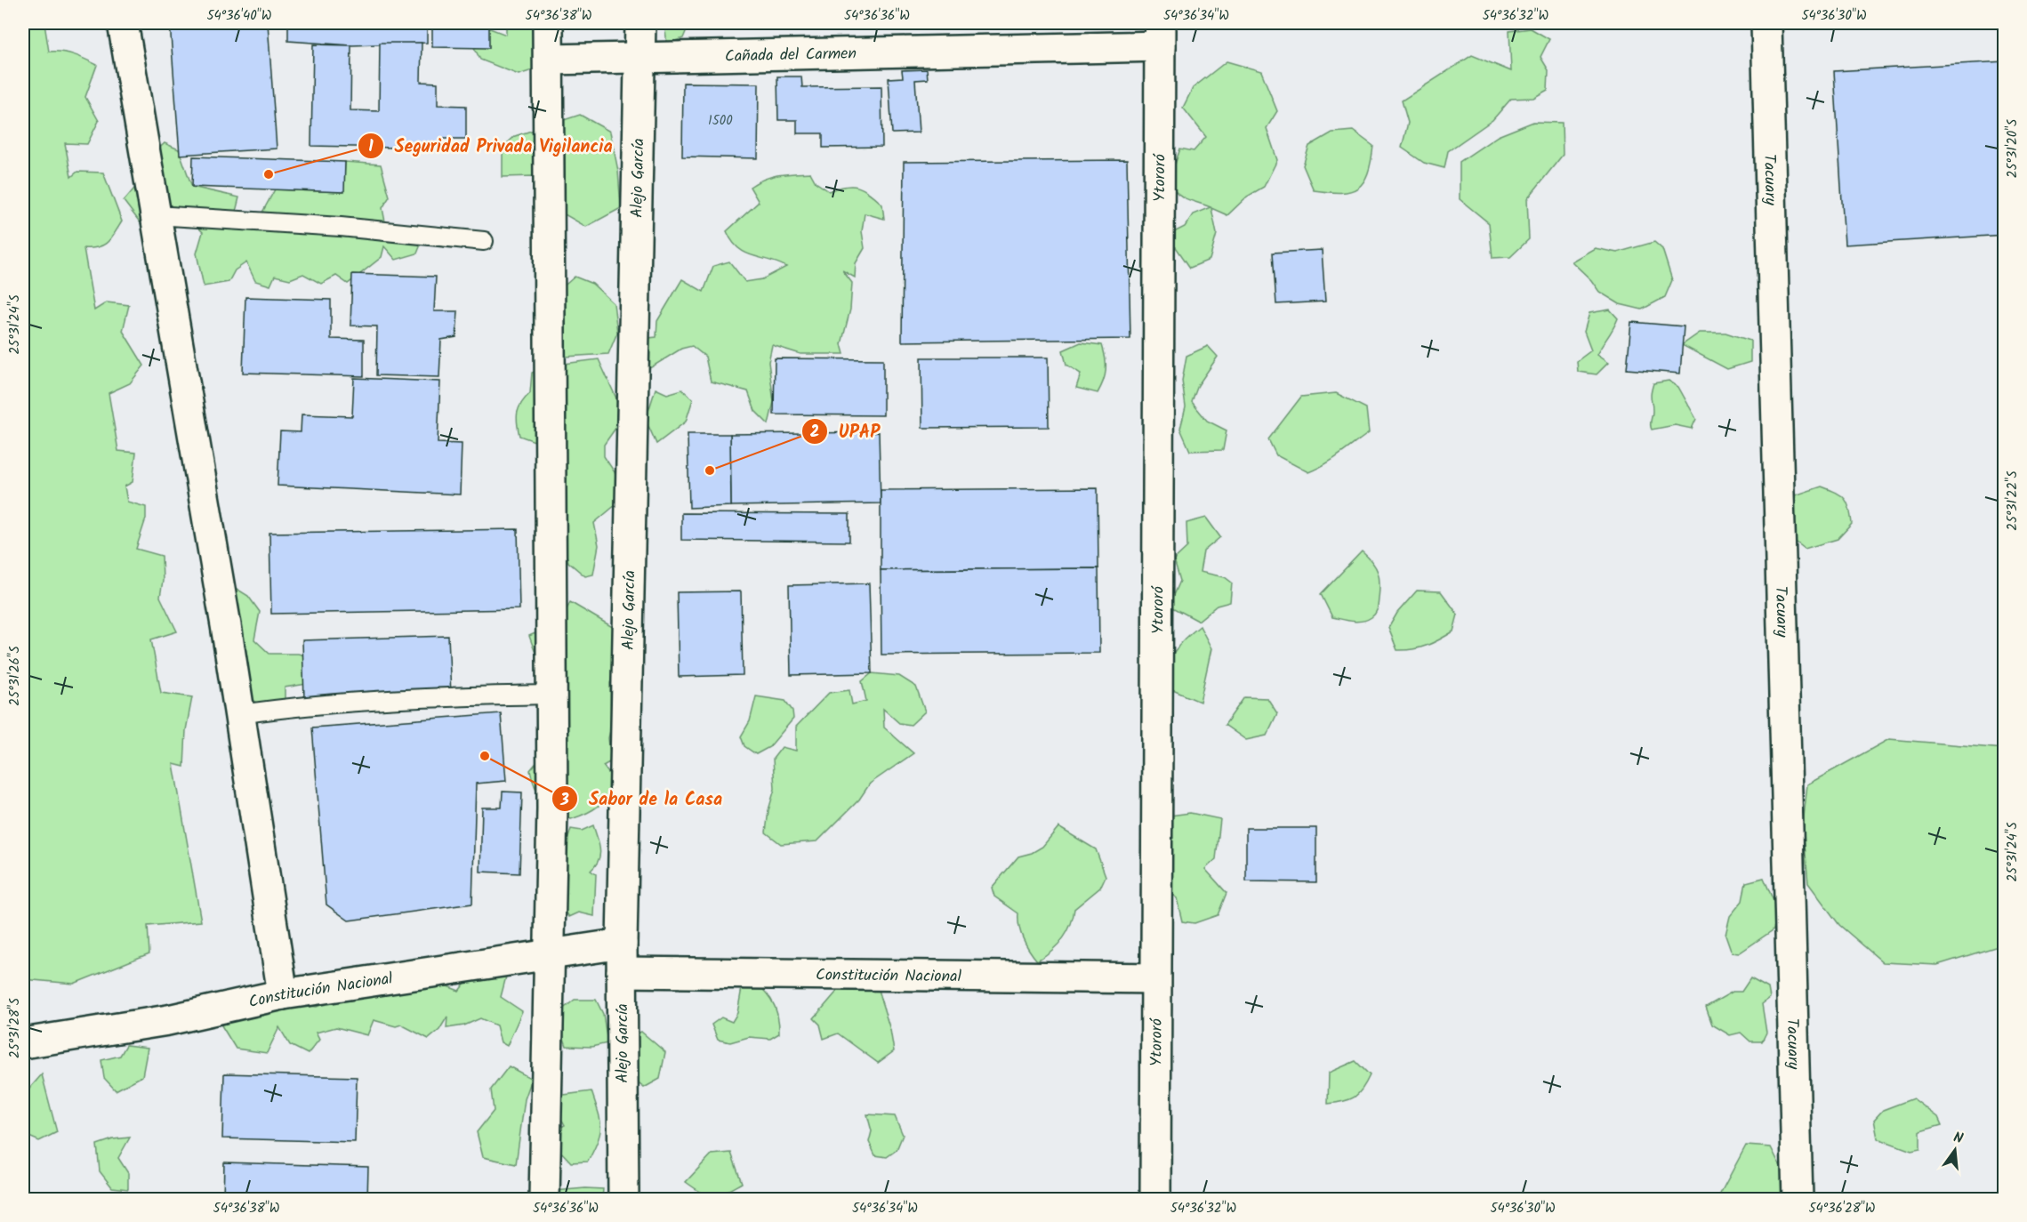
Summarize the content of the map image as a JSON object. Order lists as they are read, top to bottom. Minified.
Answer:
{"streets":{"street":["Cañada del Carmen","Alejo García","Ytororó","Tacuary","Constitución Nacional"]},"crossings":[["Cañada del Carmen","Alejo García"],["Cañada del Carmen","Ytororó"],["Alejo García","Constitución Nacional"],["Ytororó","Constitución Nacional"]],"places":["Seguridad Privada Vigilancia","UPAP","Sabor de la Casa"],"house_numbers":["1500"],"north":"top","coordinates":["54°36'40\"W","54°36'38\"W","54°36'36\"W","54°36'34\"W","54°36'32\"W","54°36'30\"W","25°31'20\"S","25°31'24\"S","25°31'22\"S","25°31'26\"S","25°31'28\"S","54°36'28\"W"]}
